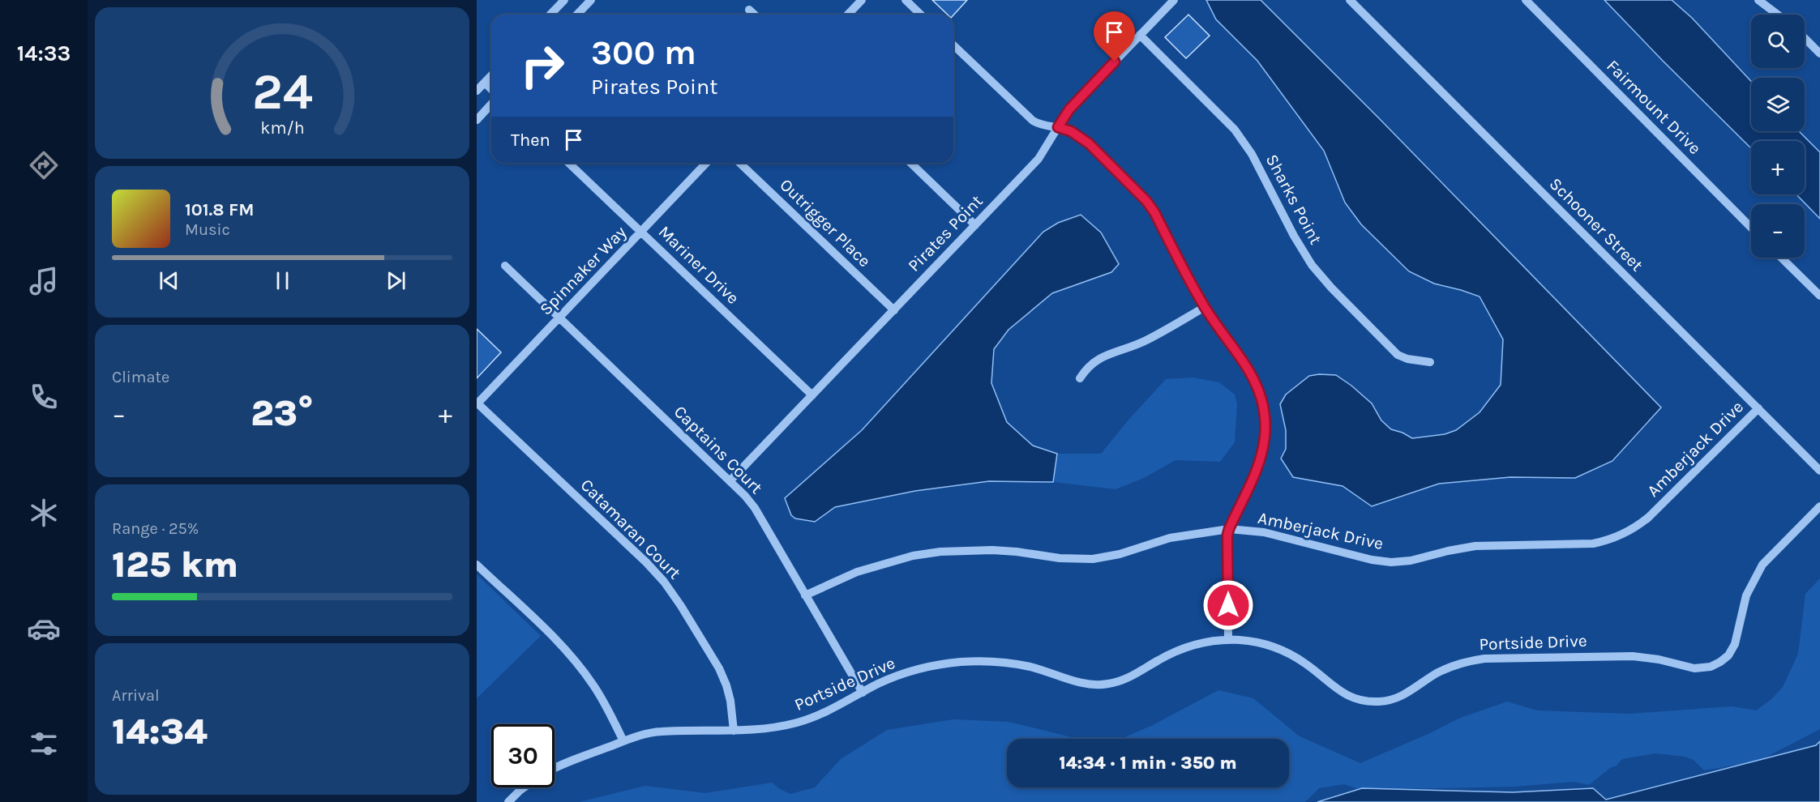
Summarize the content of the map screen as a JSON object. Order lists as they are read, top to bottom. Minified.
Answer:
{"streets":{"street":["Fairmount Drive","Sharks Point","Outrigger Place","Schooner Street","Pirates Point","Mariner Drive","Spinnaker Way","Amberjack Drive","Captains Court","Catamaran Court","Portside Drive"]},"crossings":[["Sharks Point","Pirates Point"],["Outrigger Place","Pirates Point"],["Schooner Street","Amberjack Drive"],["Pirates Point","Mariner Drive"],["Pirates Point","Captains Court"],["Mariner Drive","Spinnaker Way"],["Spinnaker Way","Captains Court"],["Spinnaker Way","Catamaran Court"],["Amberjack Drive","Captains Court"],["Captains Court","Portside Drive"],["Catamaran Court","Portside Drive"]],"page":{"tabs":"14:33","map_buttons":["+","−"],"turn":["300 m","Pirates Point"],"then":"Then","song":["101.8 FM","Music"],"tile":["Climate",["Range · 25%","125 km"],["Arrival","14:34"]],"heat":["−","23°","+"],"limit":"30","trip":"14:34 · 1 min · 350 m","gauge":["24","km/h"]}}
